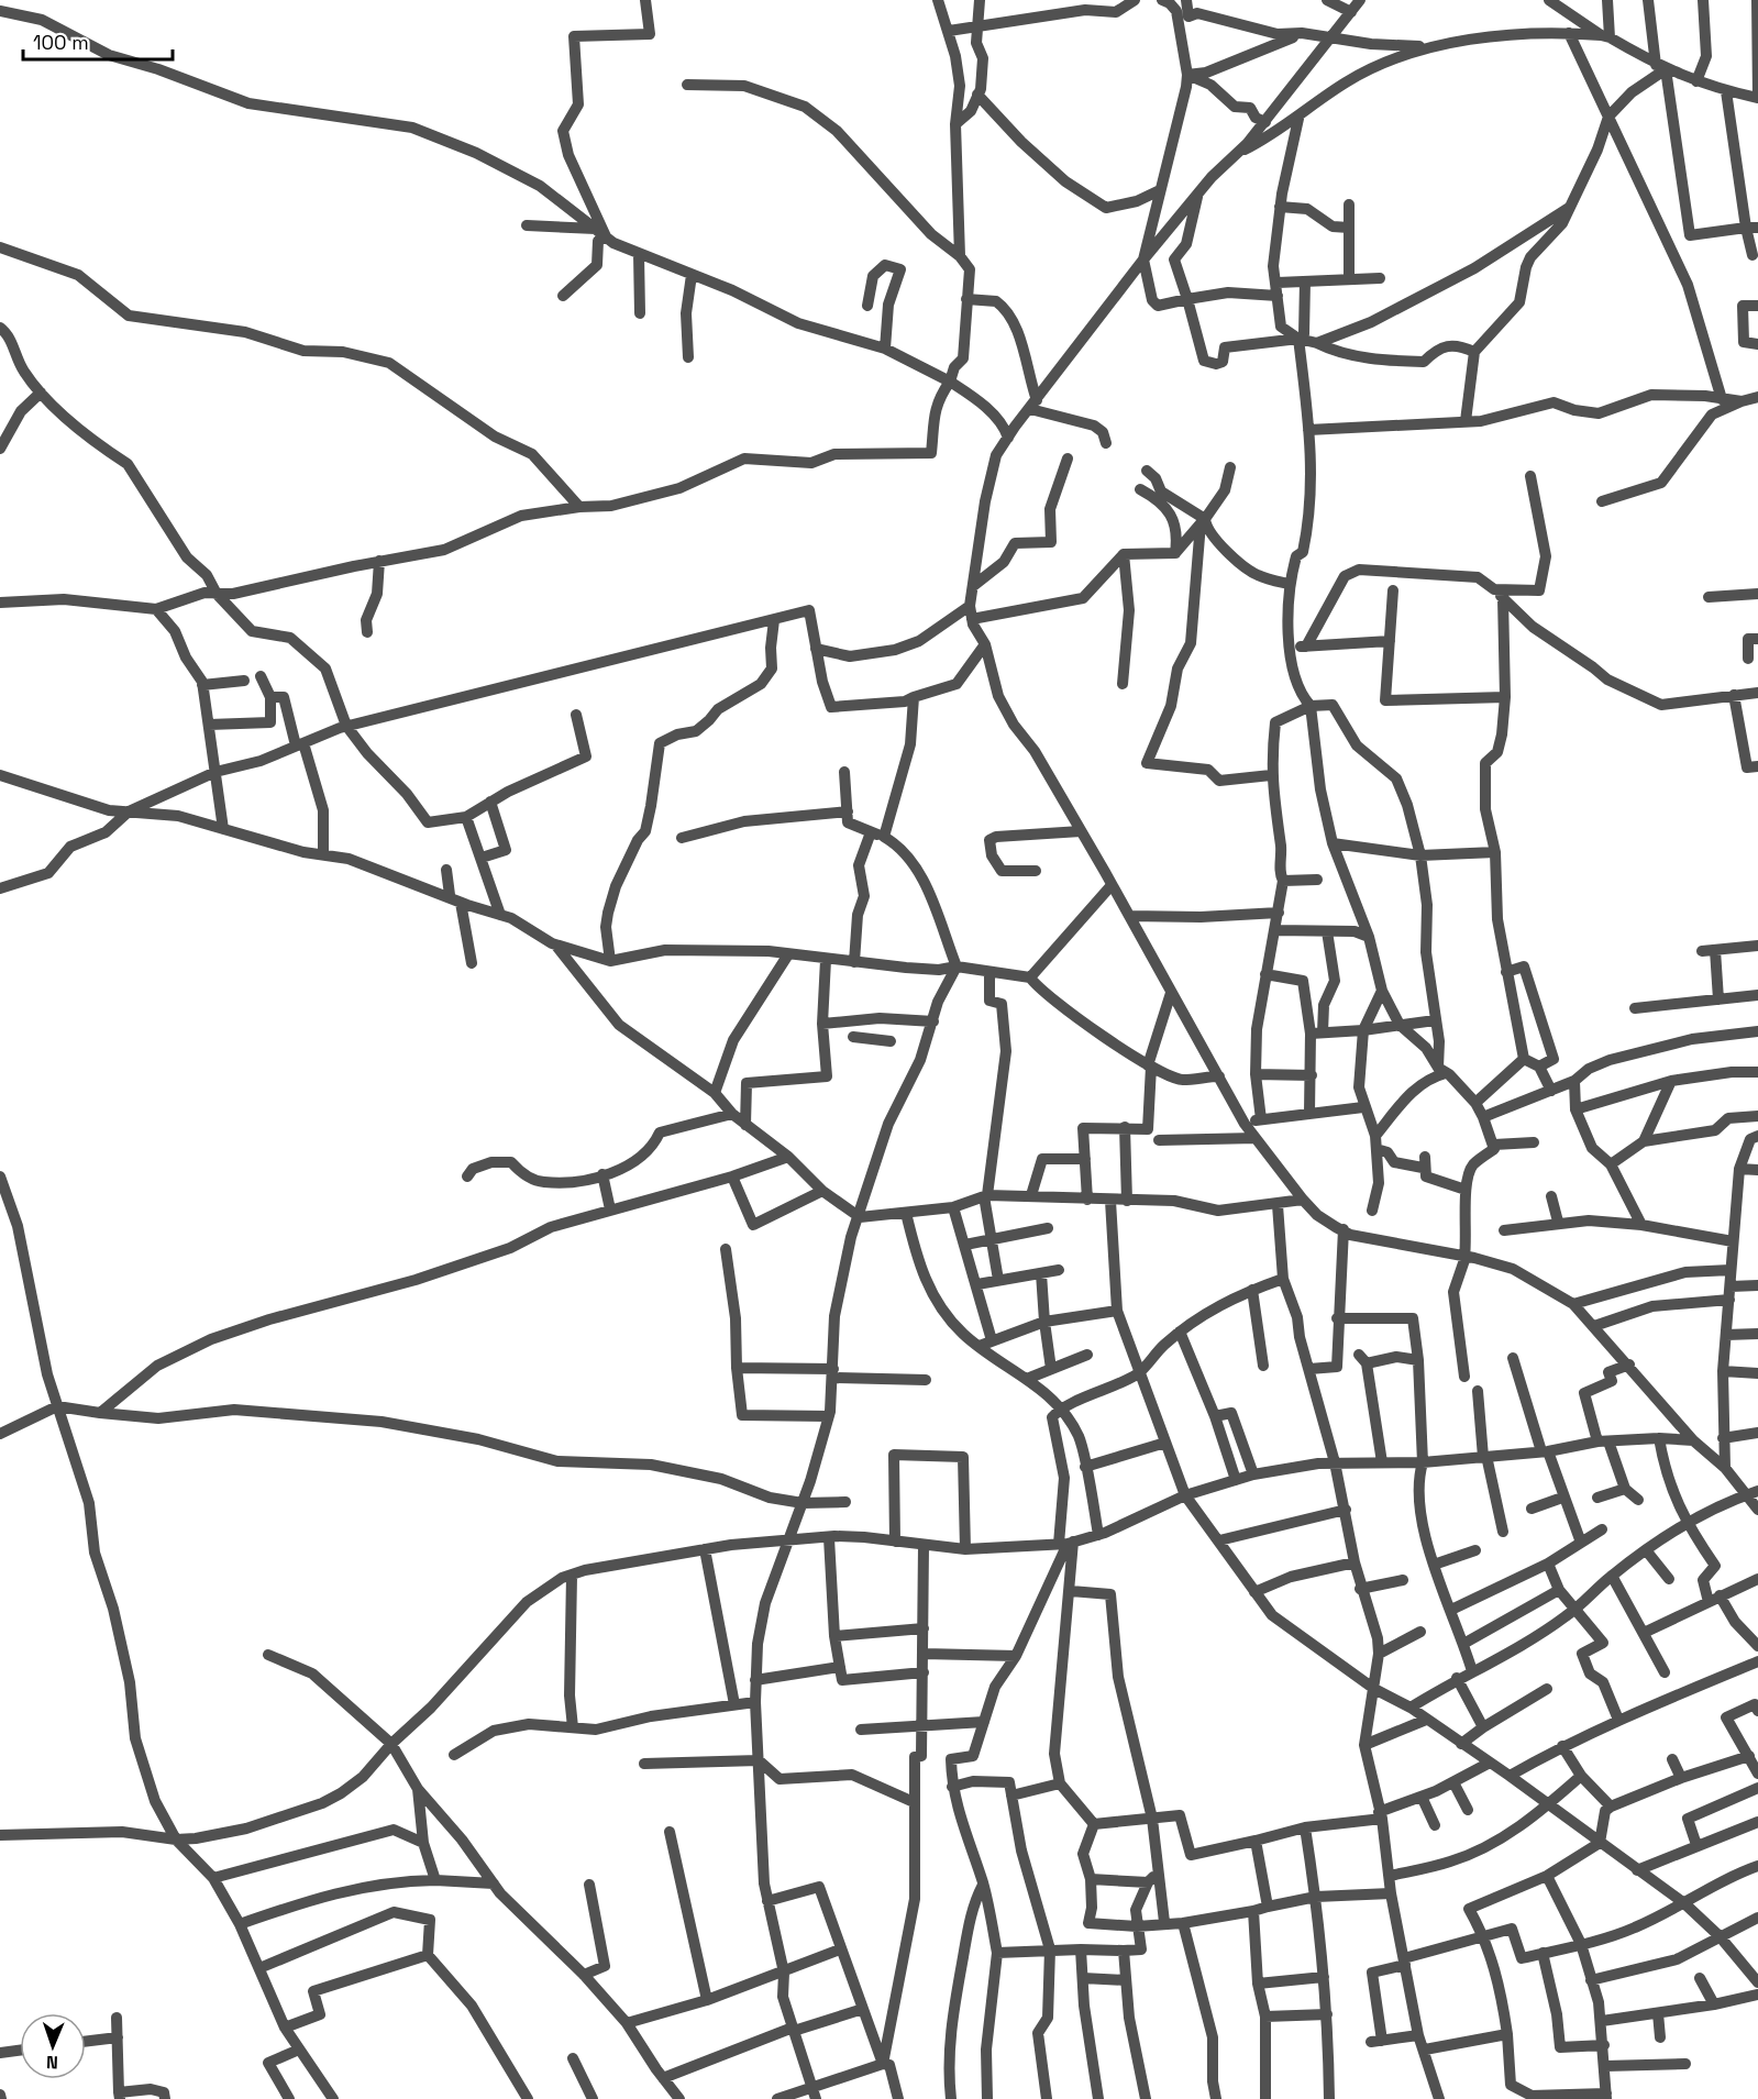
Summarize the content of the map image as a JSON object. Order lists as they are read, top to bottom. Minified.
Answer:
{"scale_bar":"100 m","north":"bottom"}
